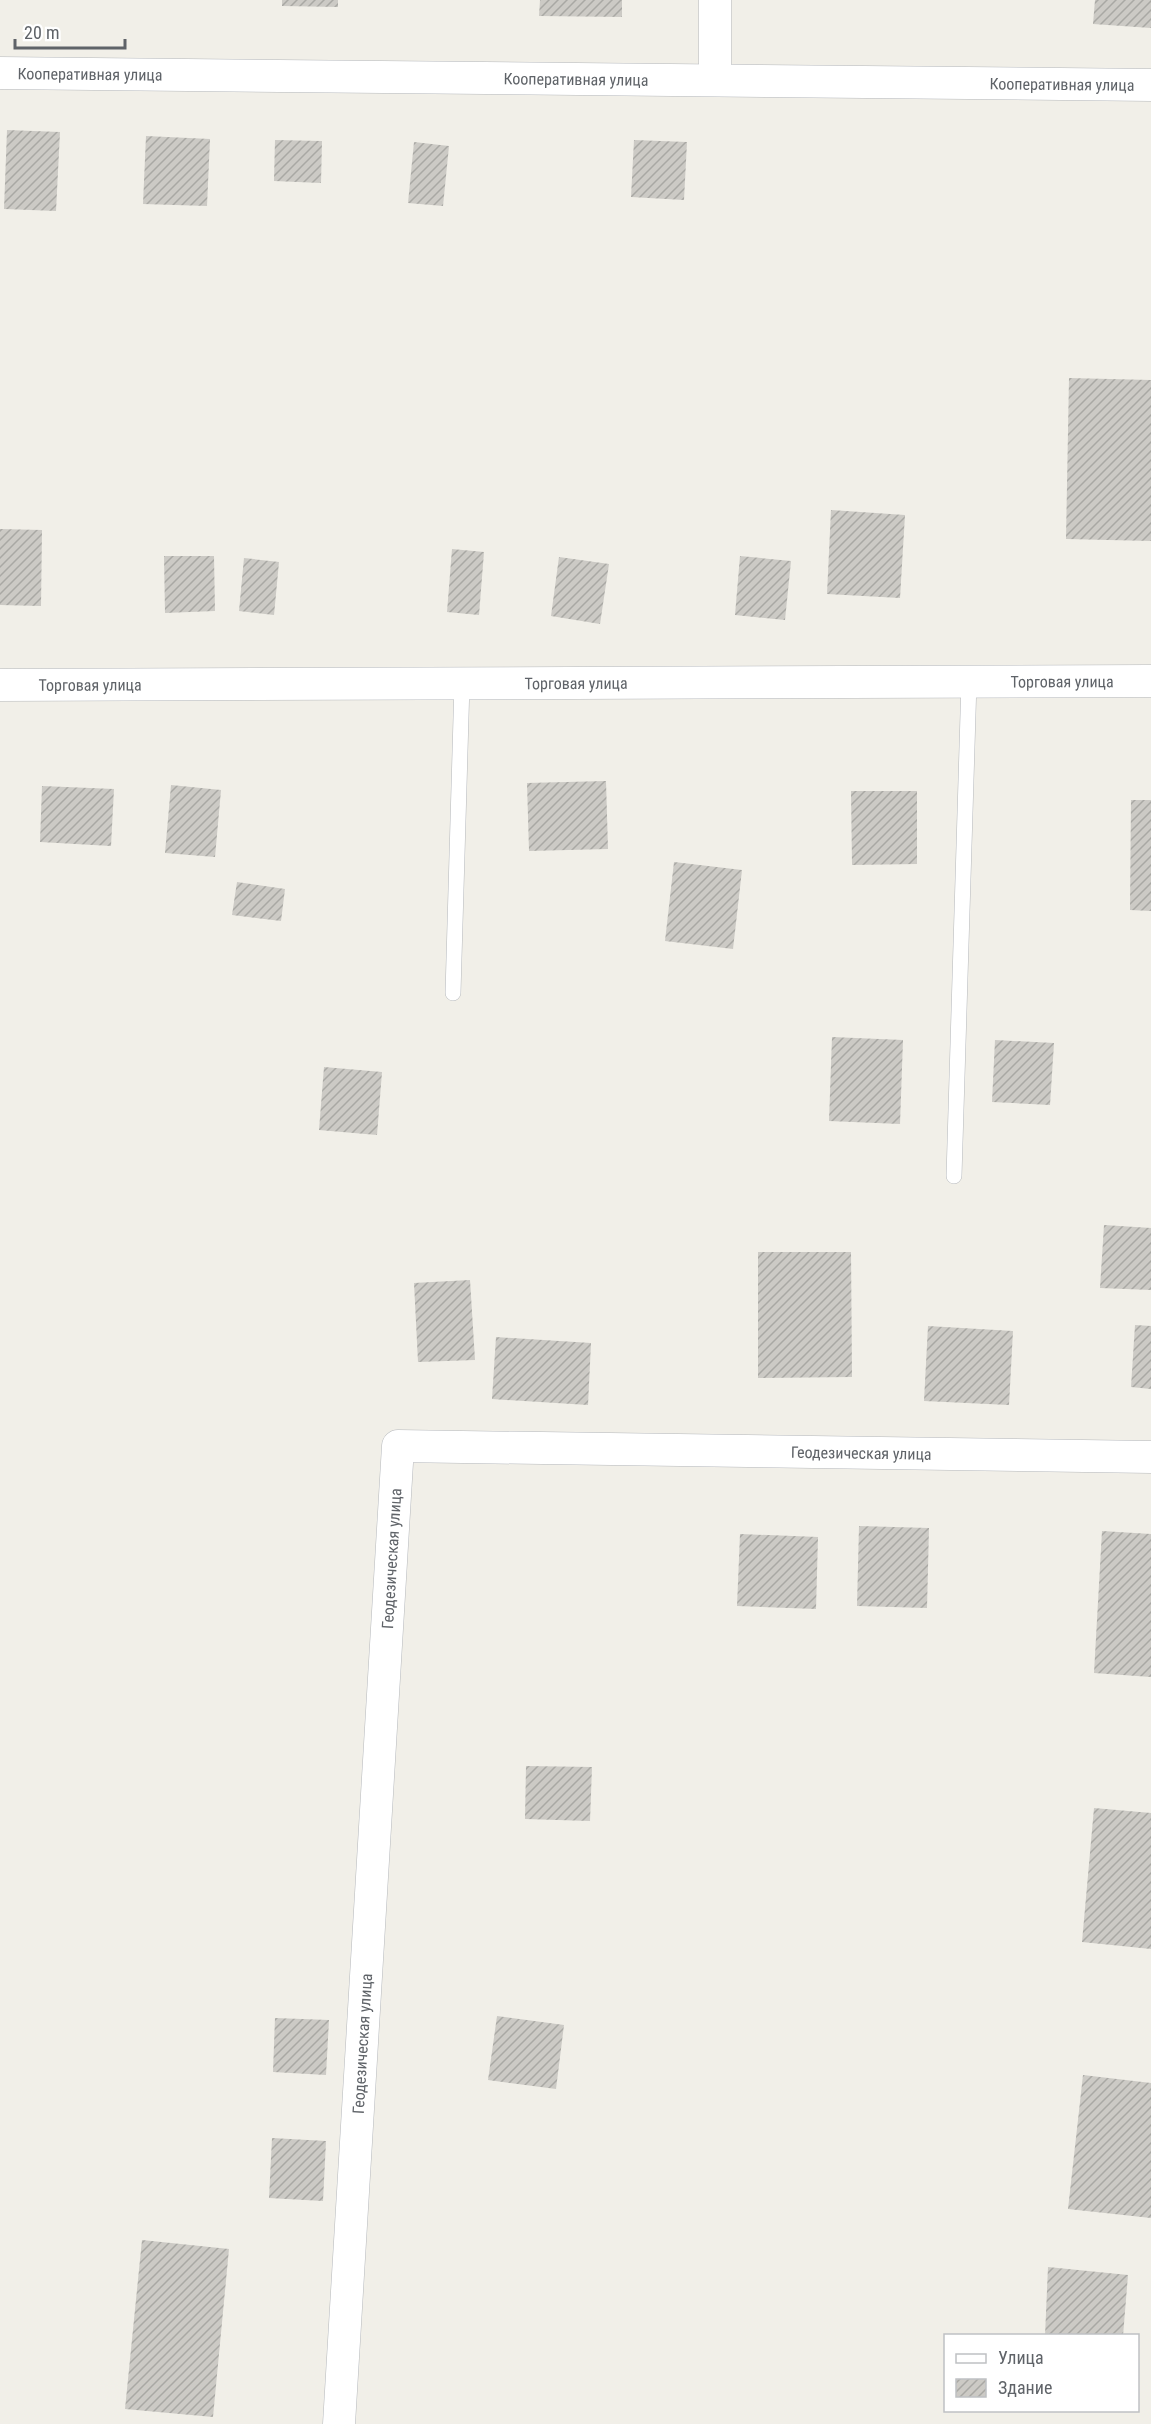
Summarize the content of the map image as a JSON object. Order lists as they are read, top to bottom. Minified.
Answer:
{"streets":{"street":["Кооперативная улица","Торговая улица","Геодезическая улица"]},"legend":["Улица","Здание"],"scale_bar":"20 m"}
